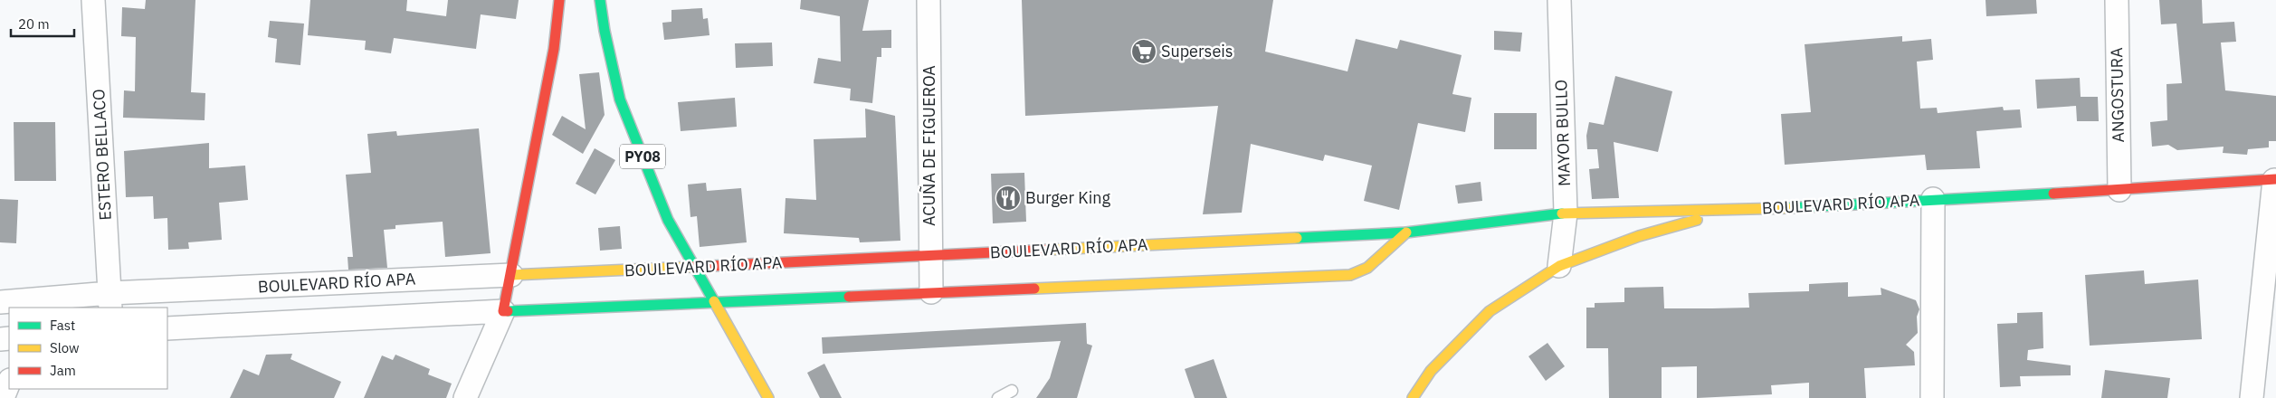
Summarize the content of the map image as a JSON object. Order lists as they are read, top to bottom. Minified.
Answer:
{"streets":{"main road":["PY08","BOULEVARD RÍO APA"],"street":["ANGOSTURA","MAYOR BULLO","ACUÑA DE FIGUEROA","ESTERO BELLACO"]},"crossings":[["ANGOSTURA","BOULEVARD RÍO APA"],["MAYOR BULLO","BOULEVARD RÍO APA"],["ACUÑA DE FIGUEROA","BOULEVARD RÍO APA"],["ESTERO BELLACO","BOULEVARD RÍO APA"],["PY08","BOULEVARD RÍO APA"]],"places":{"supermarket":["Superseis"],"restaurant":["Burger King"]},"legend":["Fast","Slow","Jam"],"scale_bar":"20 m"}
